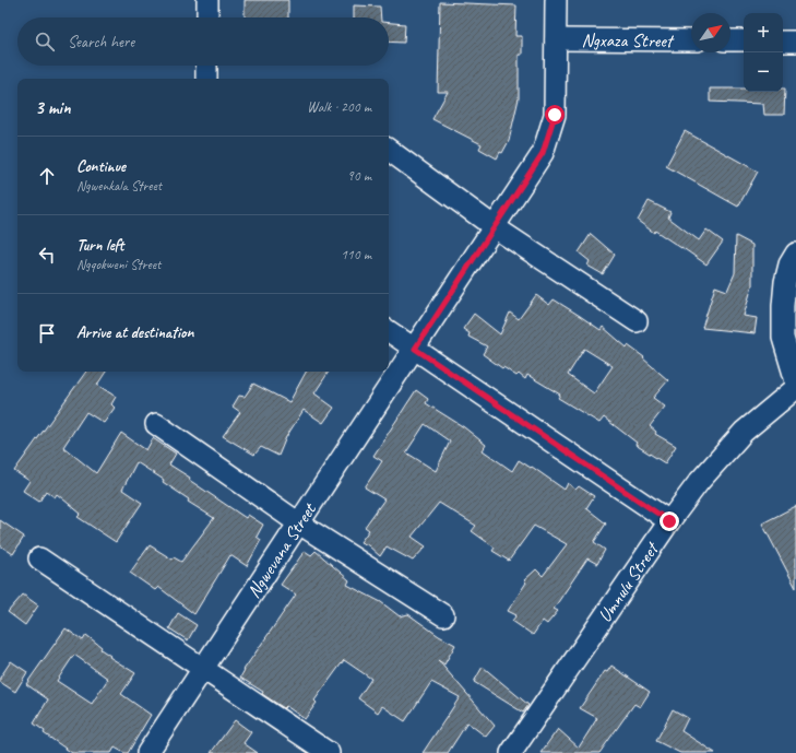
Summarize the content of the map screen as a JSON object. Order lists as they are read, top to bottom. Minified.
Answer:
{"streets":{"street":["Ngxaza Street","Ngwevana Street","Umnulu Street"]},"crossings":[["Ngxaza Street","Ngwevana Street"]],"north":"top right","page":{"map_buttons":["+","−"],"search":"Search here","heading":["3 min","Walk · 200 m"],"list":[["Continue","Ngwenkala Street","90 m"],["Turn left","Ngqokweni Street","110 m"],"Arrive at destination"]}}
